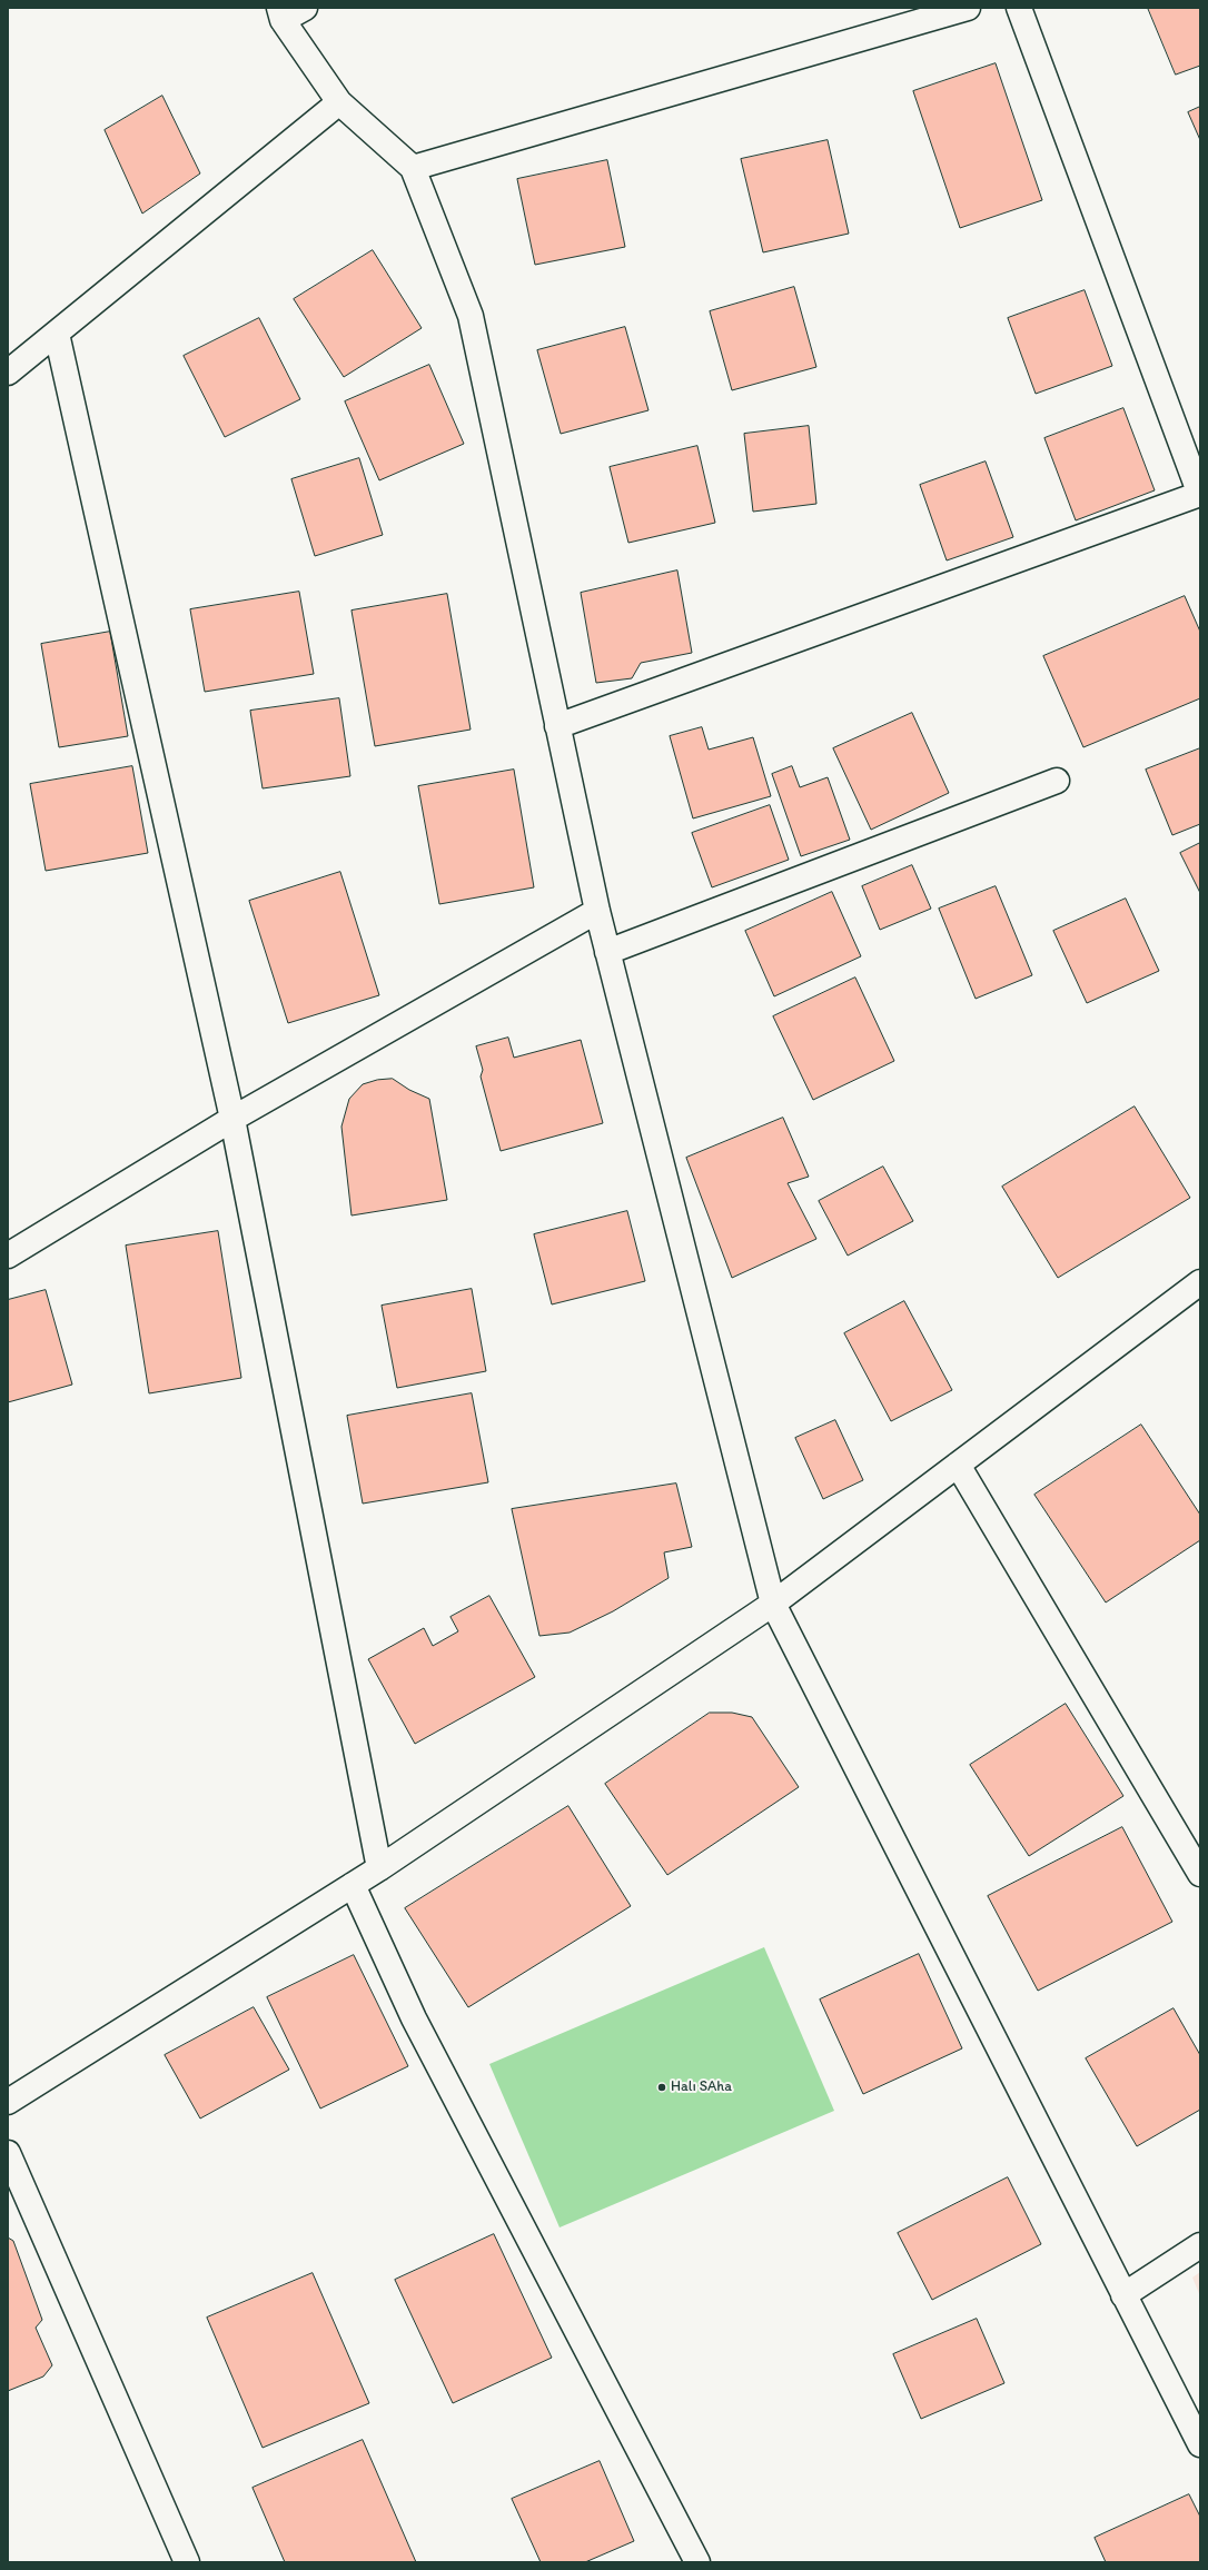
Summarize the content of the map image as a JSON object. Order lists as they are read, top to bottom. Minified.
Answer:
{"places":["Halı SAha"]}
